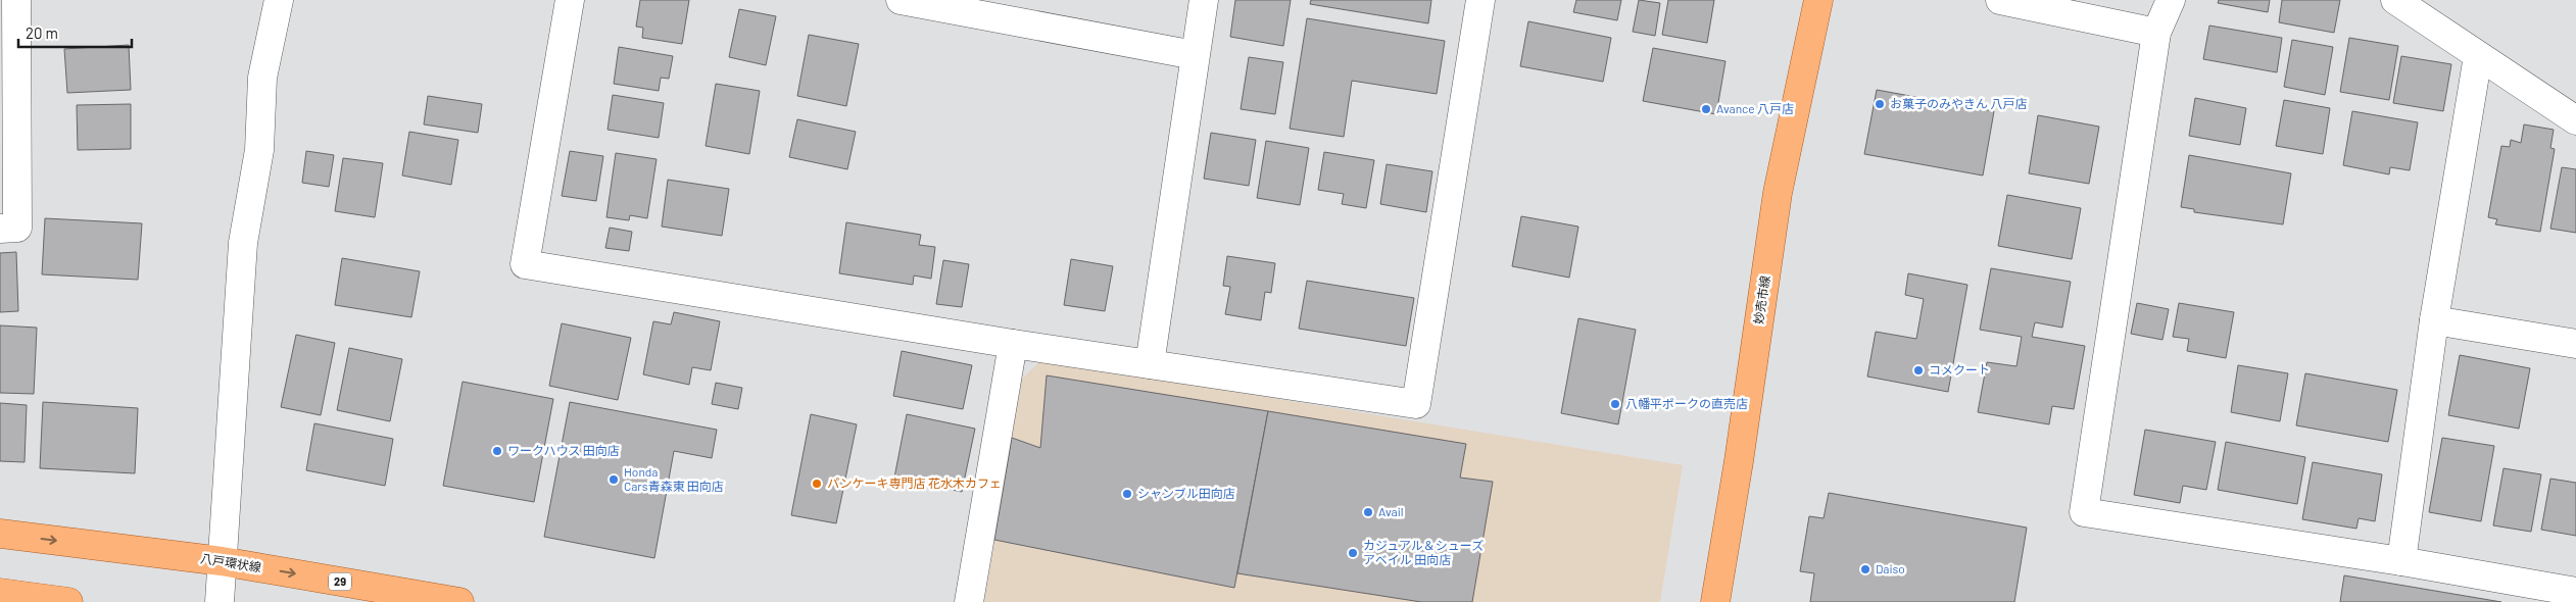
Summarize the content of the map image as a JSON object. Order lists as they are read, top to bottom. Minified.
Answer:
{"streets":{"main road":["妙売市線","八戸環状線","29"]},"one_way":["八戸環状線"],"places":["お菓子のみやきん 八戸店","Avance 八戸店","コメクート","八幡平ポークの直売店","ワークハウス 田向店","Honda Cars青森東 田向店","パンケーキ専門店 花水木カフェ","シャンブル田向店","Avail","カジュアル＆シューズ アベイル 田向店","Daiso"],"scale_bar":"20 m"}
